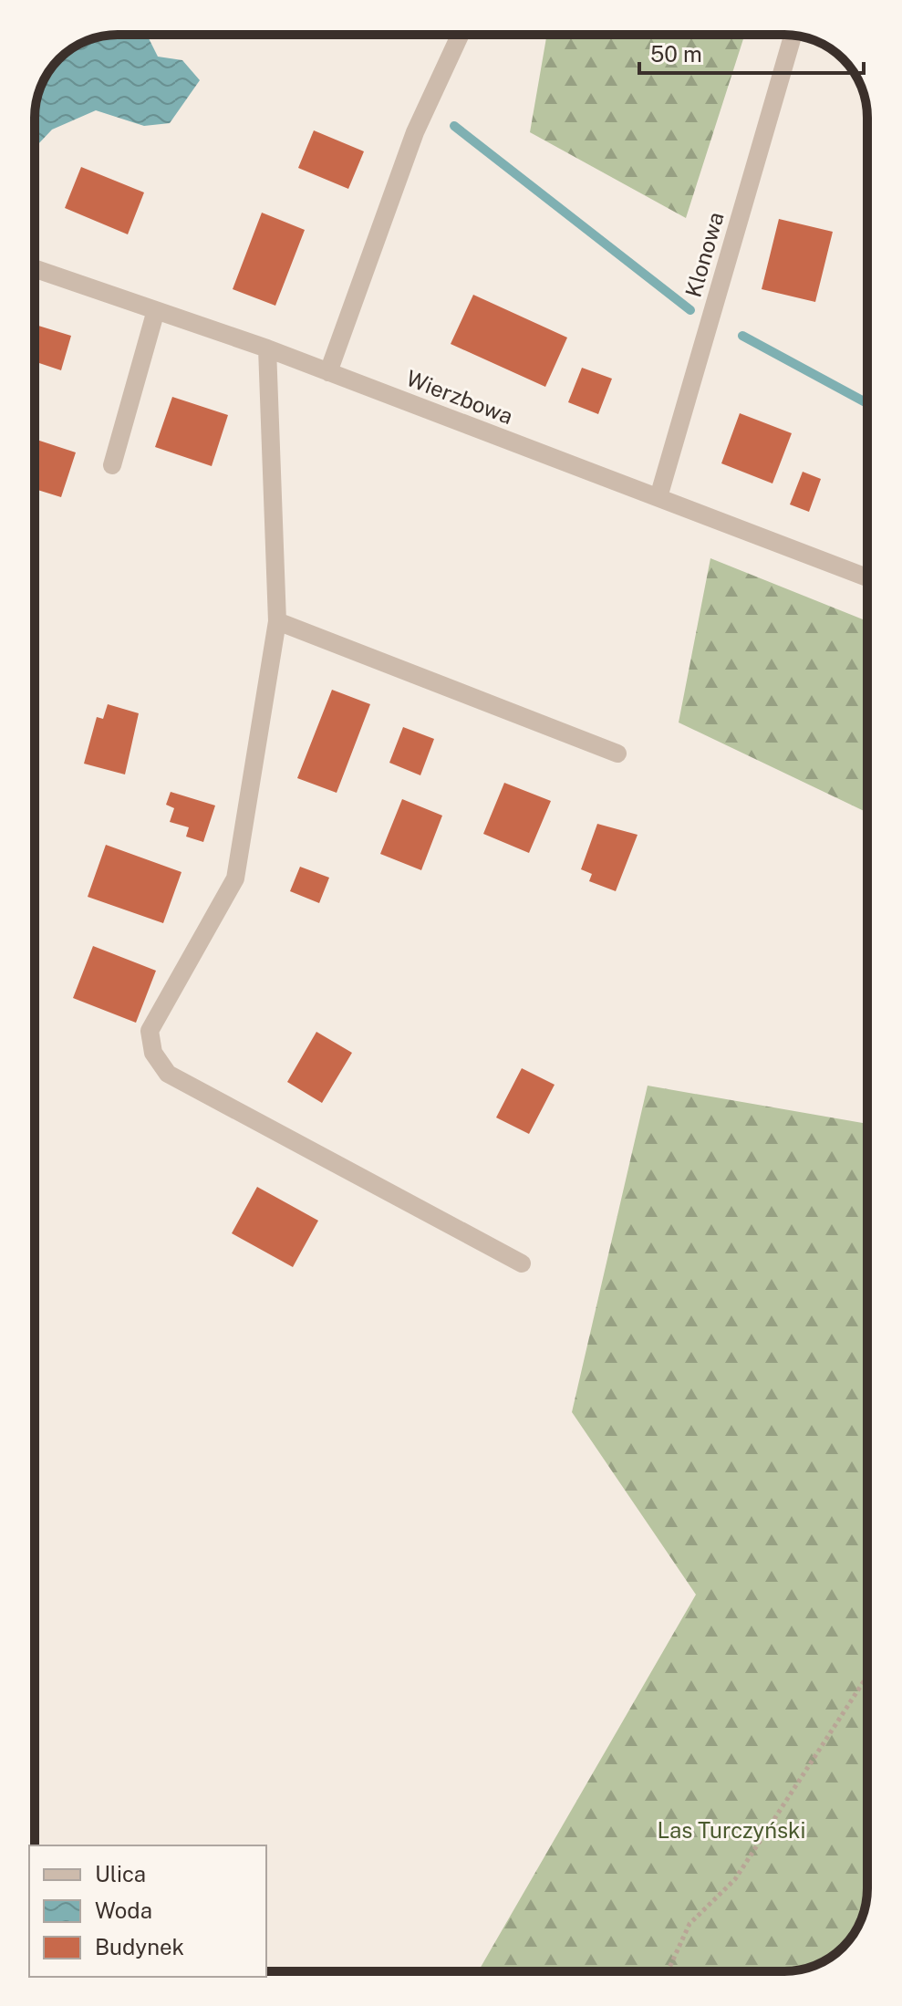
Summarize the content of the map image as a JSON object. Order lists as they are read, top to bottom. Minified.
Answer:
{"streets":{"street":["Klonowa","Wierzbowa"]},"crossings":[["Klonowa","Wierzbowa"]],"parks":["Las Turczyński"],"legend":["Ulica","Woda","Budynek"],"scale_bar":"50 m"}
